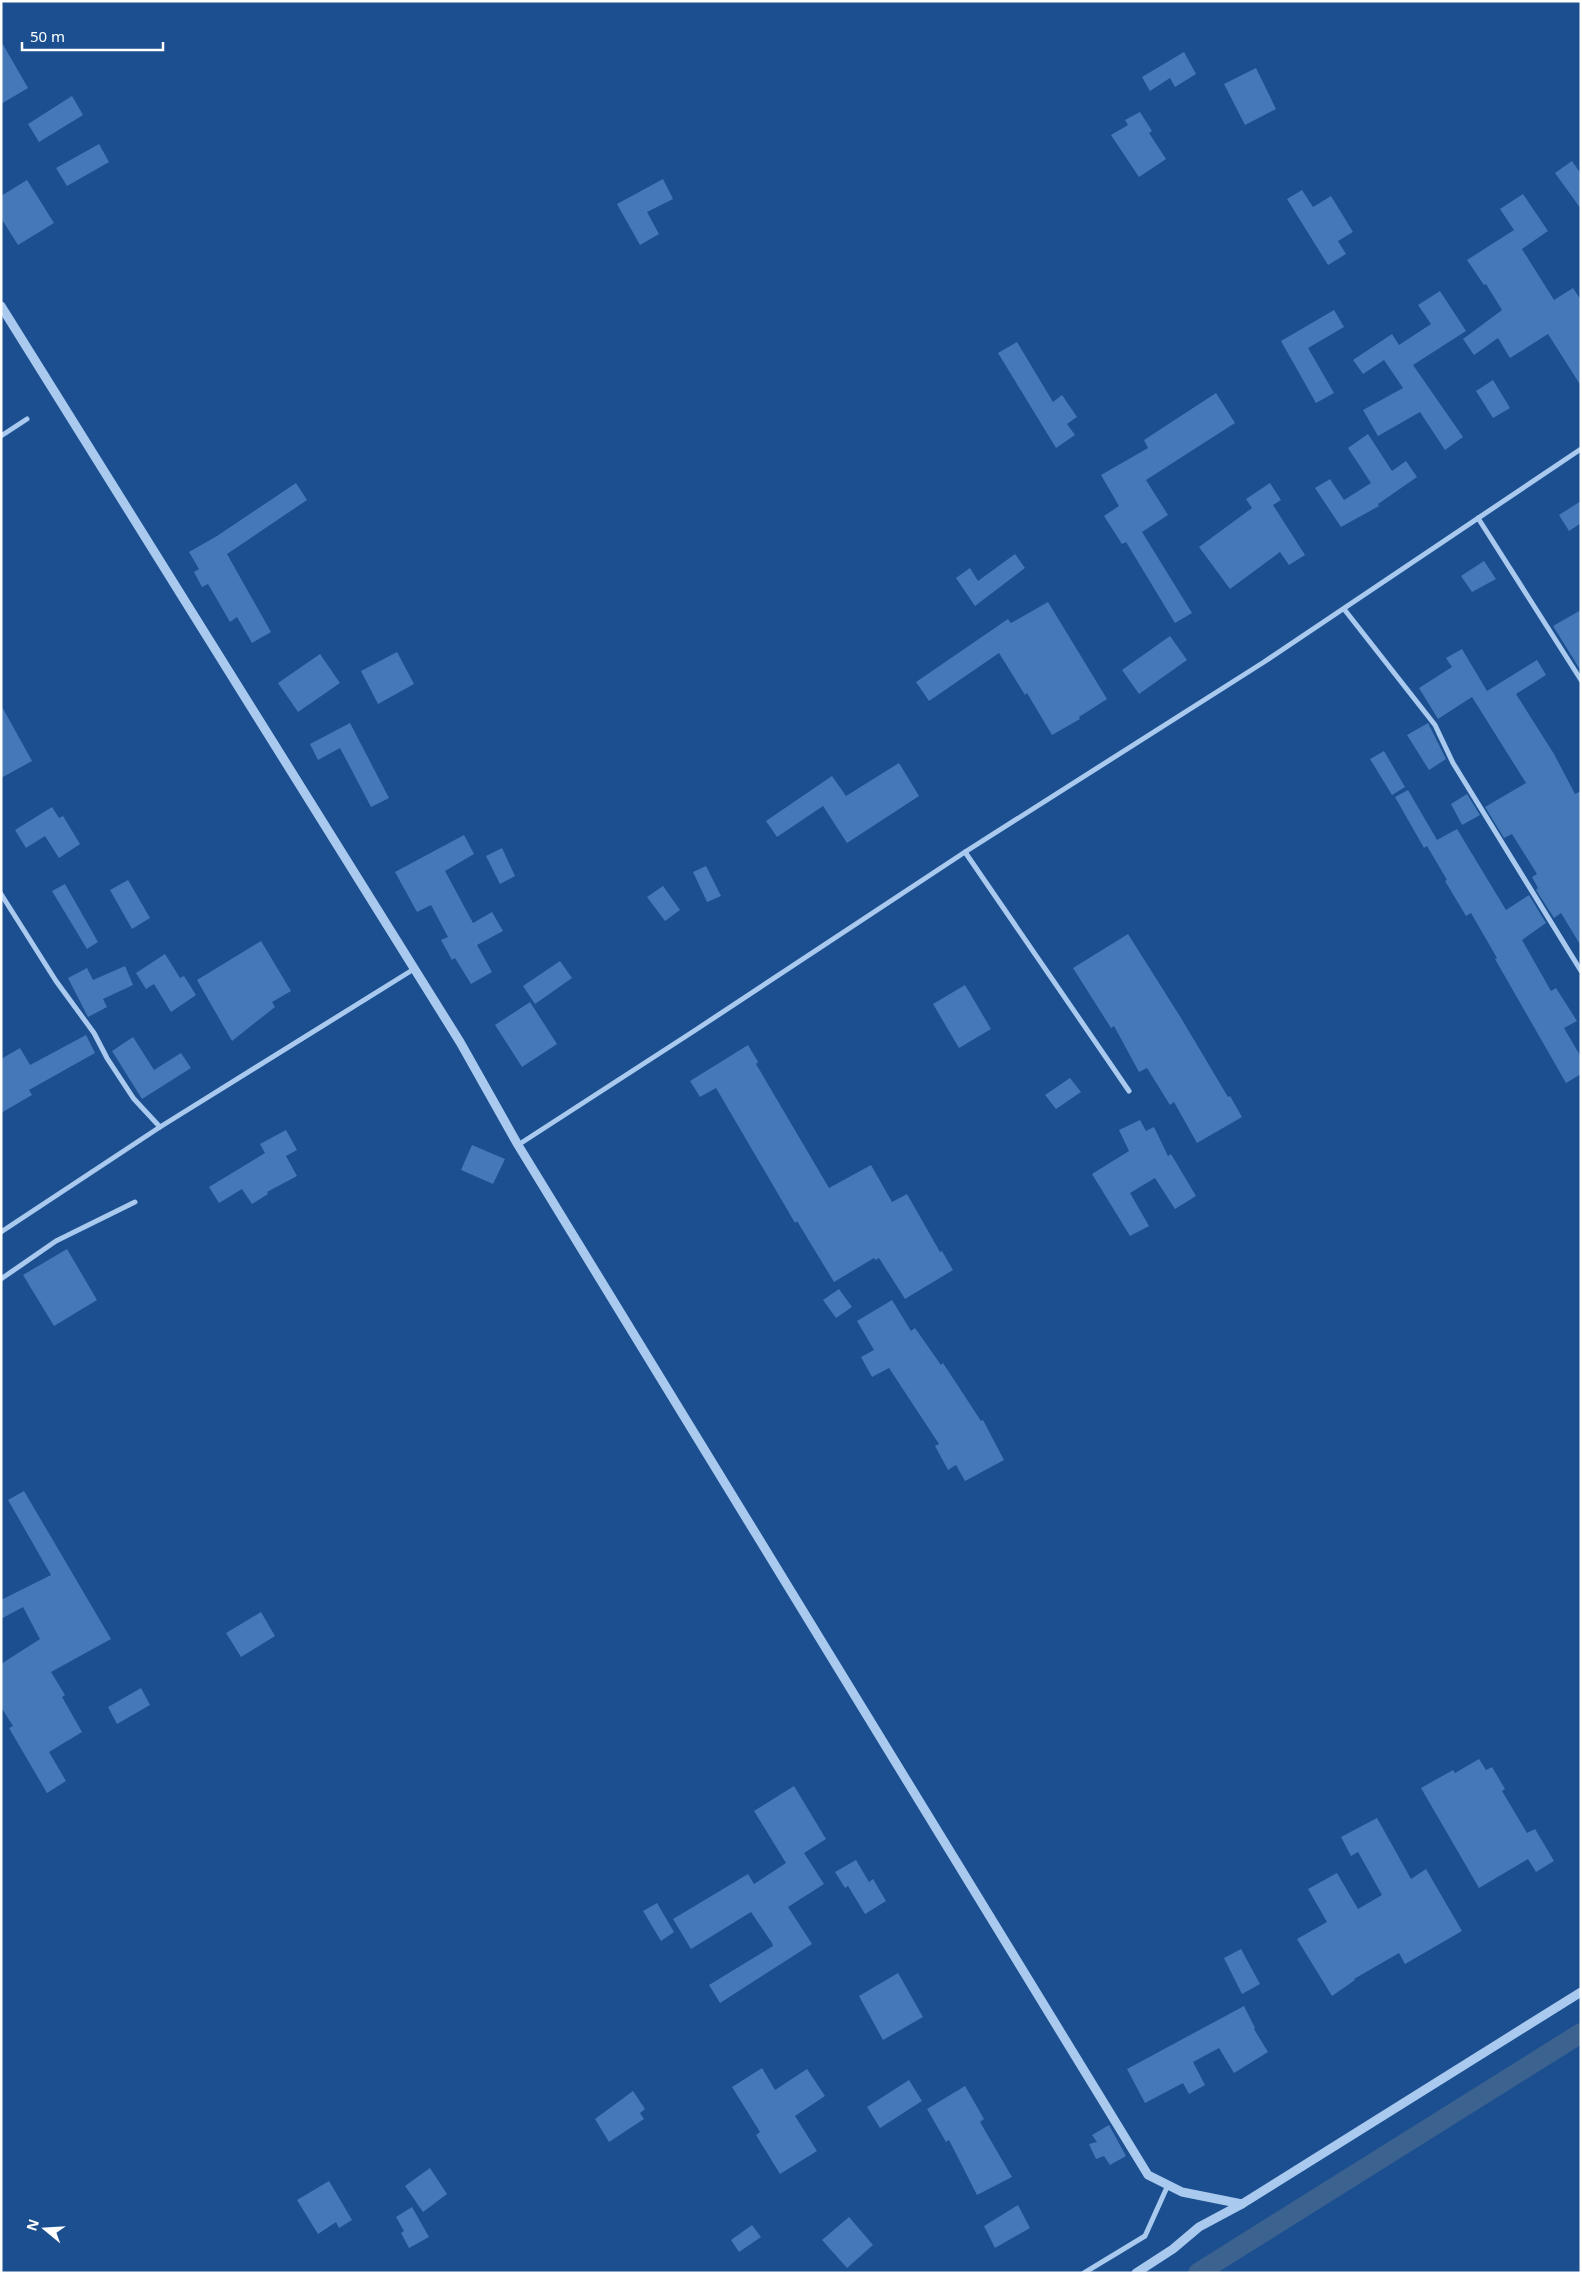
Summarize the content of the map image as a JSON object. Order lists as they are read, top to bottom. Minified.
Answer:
{"scale_bar":"50 m","north":"left"}
